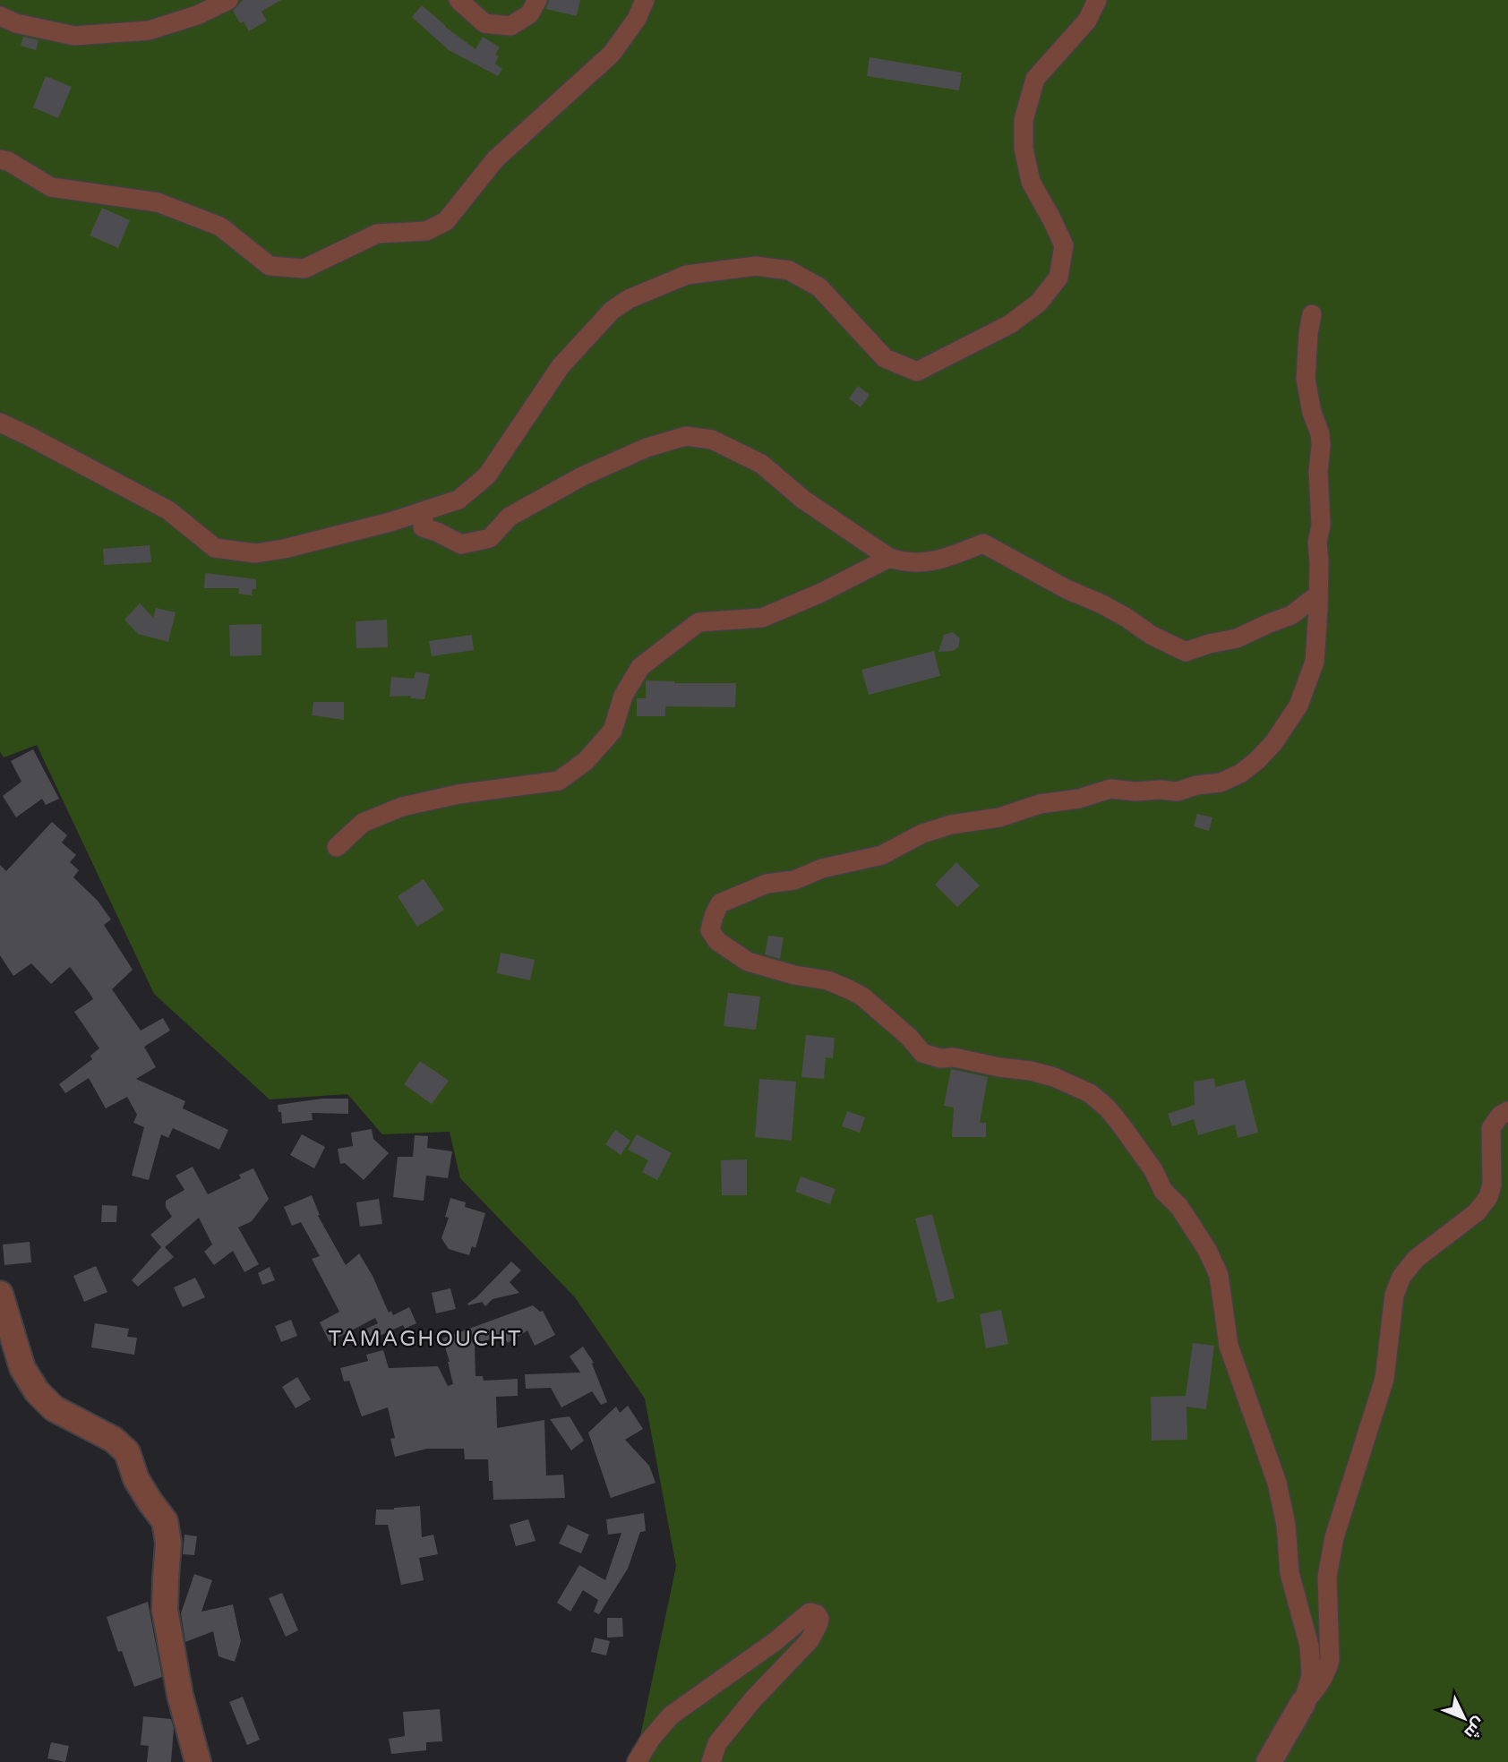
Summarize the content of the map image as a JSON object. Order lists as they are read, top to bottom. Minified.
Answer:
{"districts":["TAMAGHOUCHT"],"north":"bottom right"}
